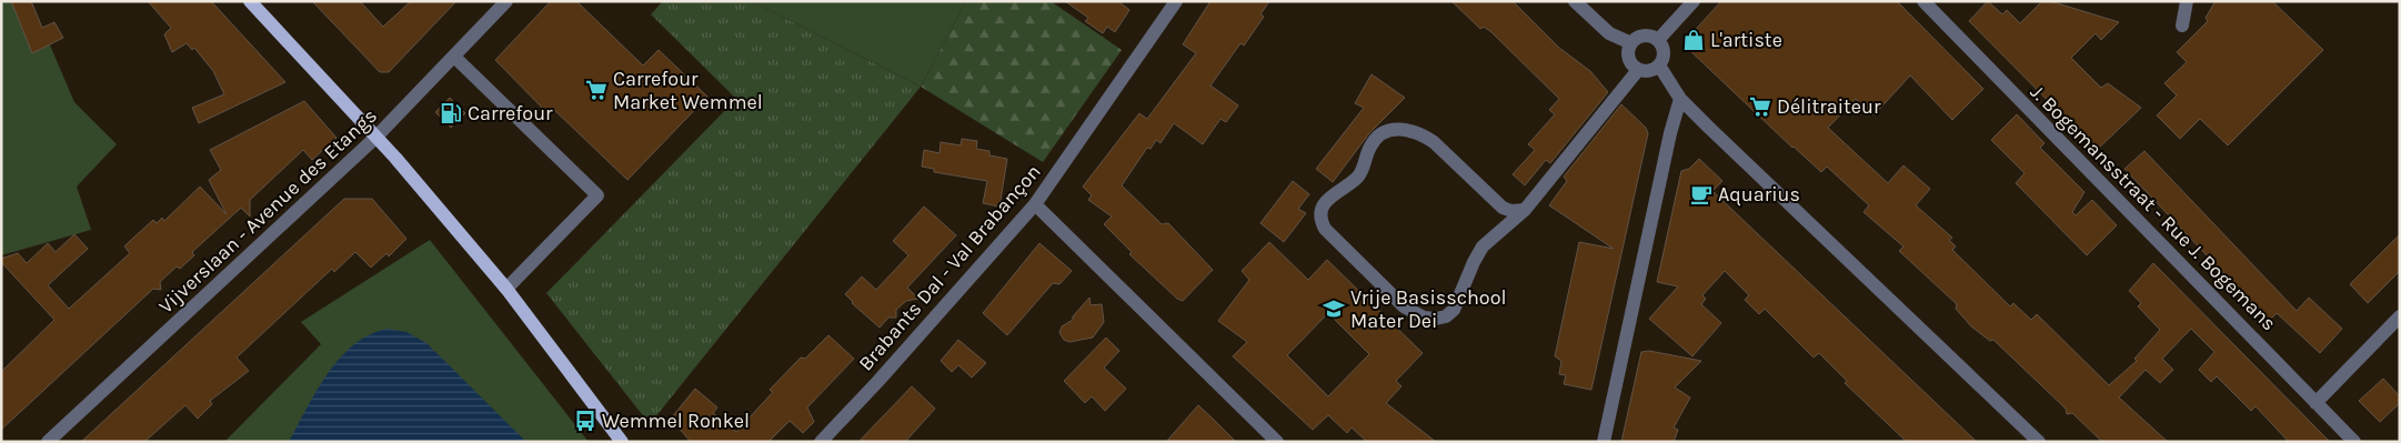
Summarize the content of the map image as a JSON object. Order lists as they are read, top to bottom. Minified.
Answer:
{"streets":{"street":["J. Bogemansstraat - Rue J. Bogemans","Vijverslaan - Avenue des Etangs","Brabants Dal - Val Brabançon"]},"places":{"shop":["L'artiste"],"supermarket":["Carrefour Market Wemmel","Délitraiteur"],"fuel station":["Carrefour"],"cafe":["Aquarius"],"school or university":["Vrije Basisschool Mater Dei"],"bus stop":["Wemmel Ronkel"]}}
